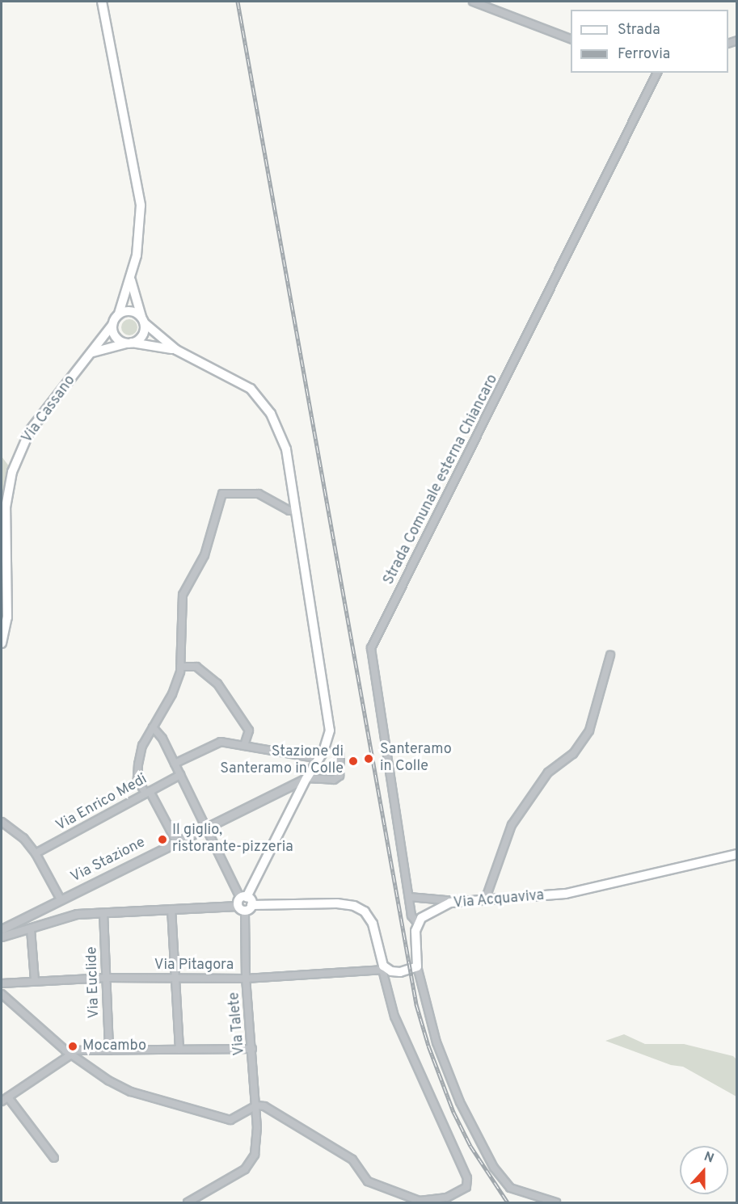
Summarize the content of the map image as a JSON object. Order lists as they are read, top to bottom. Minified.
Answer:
{"streets":{"main road":["Via Cassano","Via Acquaviva"],"street":["Strada Comunale esterna Chiancaro","Via Enrico Medi","Via Stazione","Via Pitagora","Via Euclide","Via Talete"]},"crossings":[["Strada Comunale esterna Chiancaro","Via Acquaviva"],["Via Pitagora","Via Euclide"],["Via Pitagora","Via Talete"]],"places":["Santeramo in Colle","Stazione di Santeramo in Colle","Il giglio, ristorante-pizzeria","Mocambo"],"legend":["Strada","Ferrovia"],"north":"top"}
